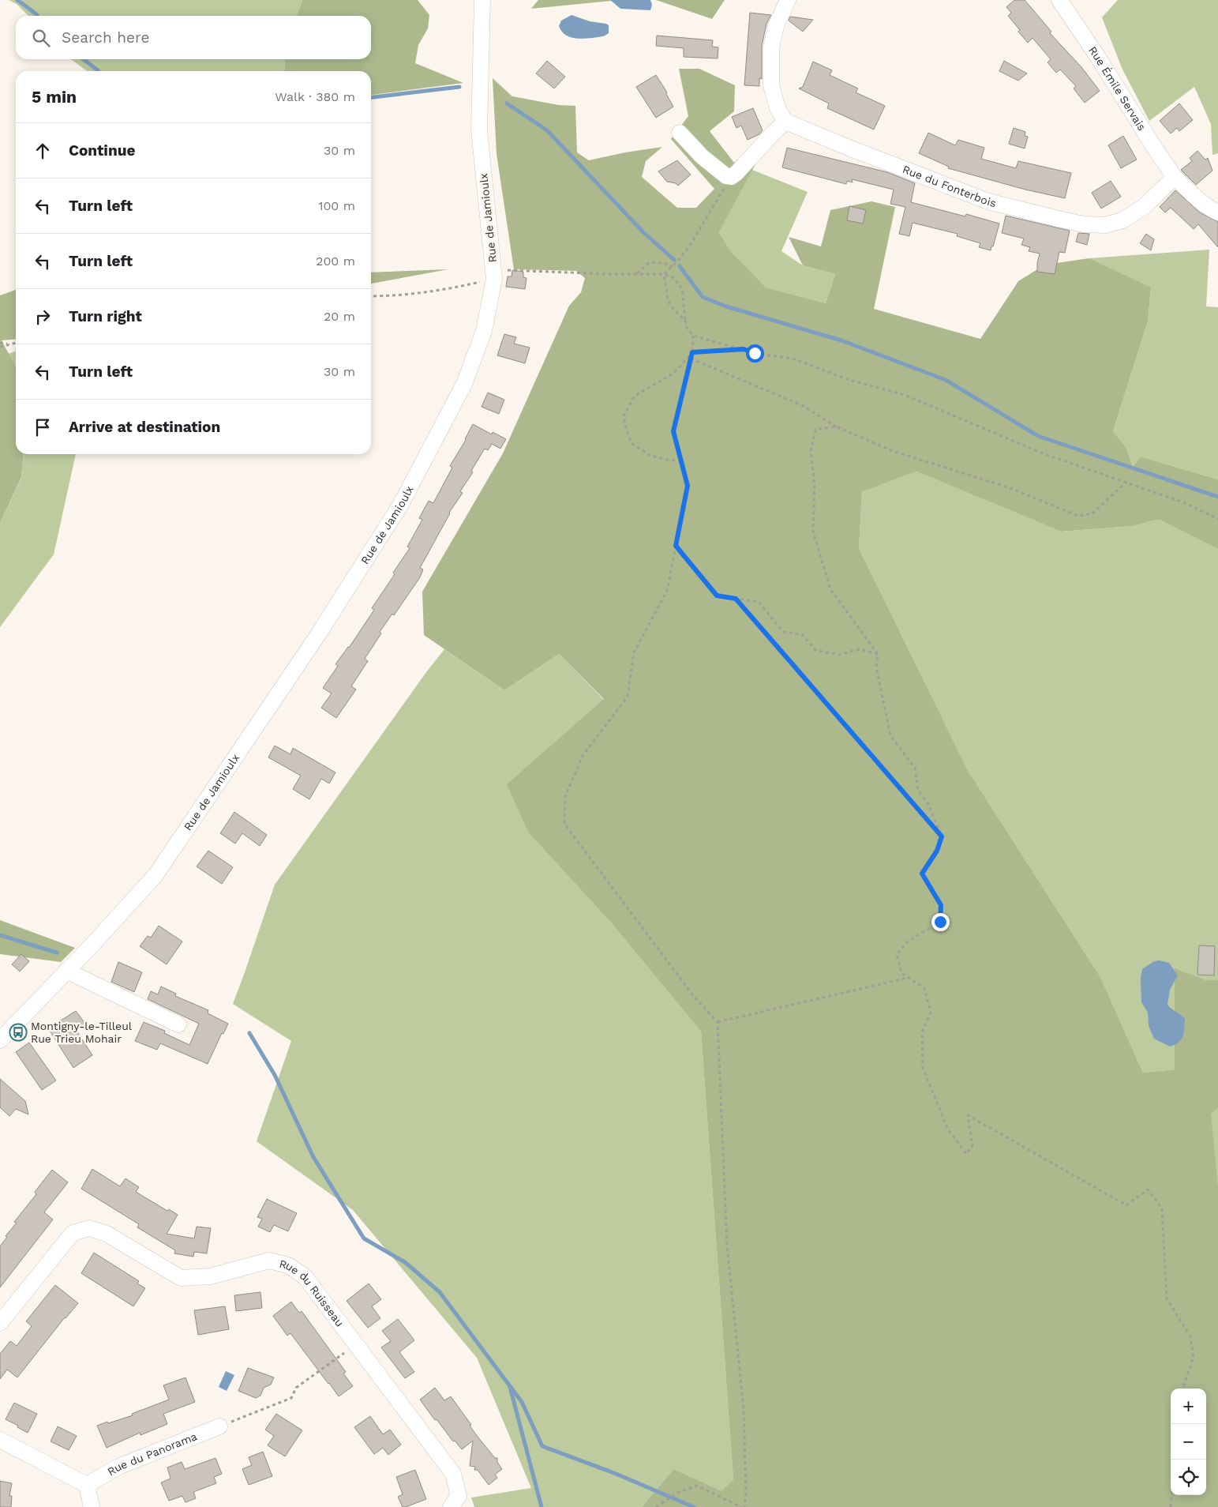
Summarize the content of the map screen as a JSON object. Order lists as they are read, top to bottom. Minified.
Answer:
{"streets":{"street":["Rue Émile Servais","Rue du Fonterbois","Rue de Jamioulx","Rue du Ruisseau","Rue du Panorama"]},"crossings":[["Rue Émile Servais","Rue du Fonterbois"]],"places":{"bus stop":["Montigny-le-Tilleul Rue Trieu Mohair"]},"page":{"search":"Search here","heading":["5 min","Walk · 380 m"],"list":[["Continue","30 m"],["Turn left","100 m"],["Turn left","200 m"],["Turn right","20 m"],["Turn left","30 m"],"Arrive at destination"],"map_buttons":["+","−"]}}
